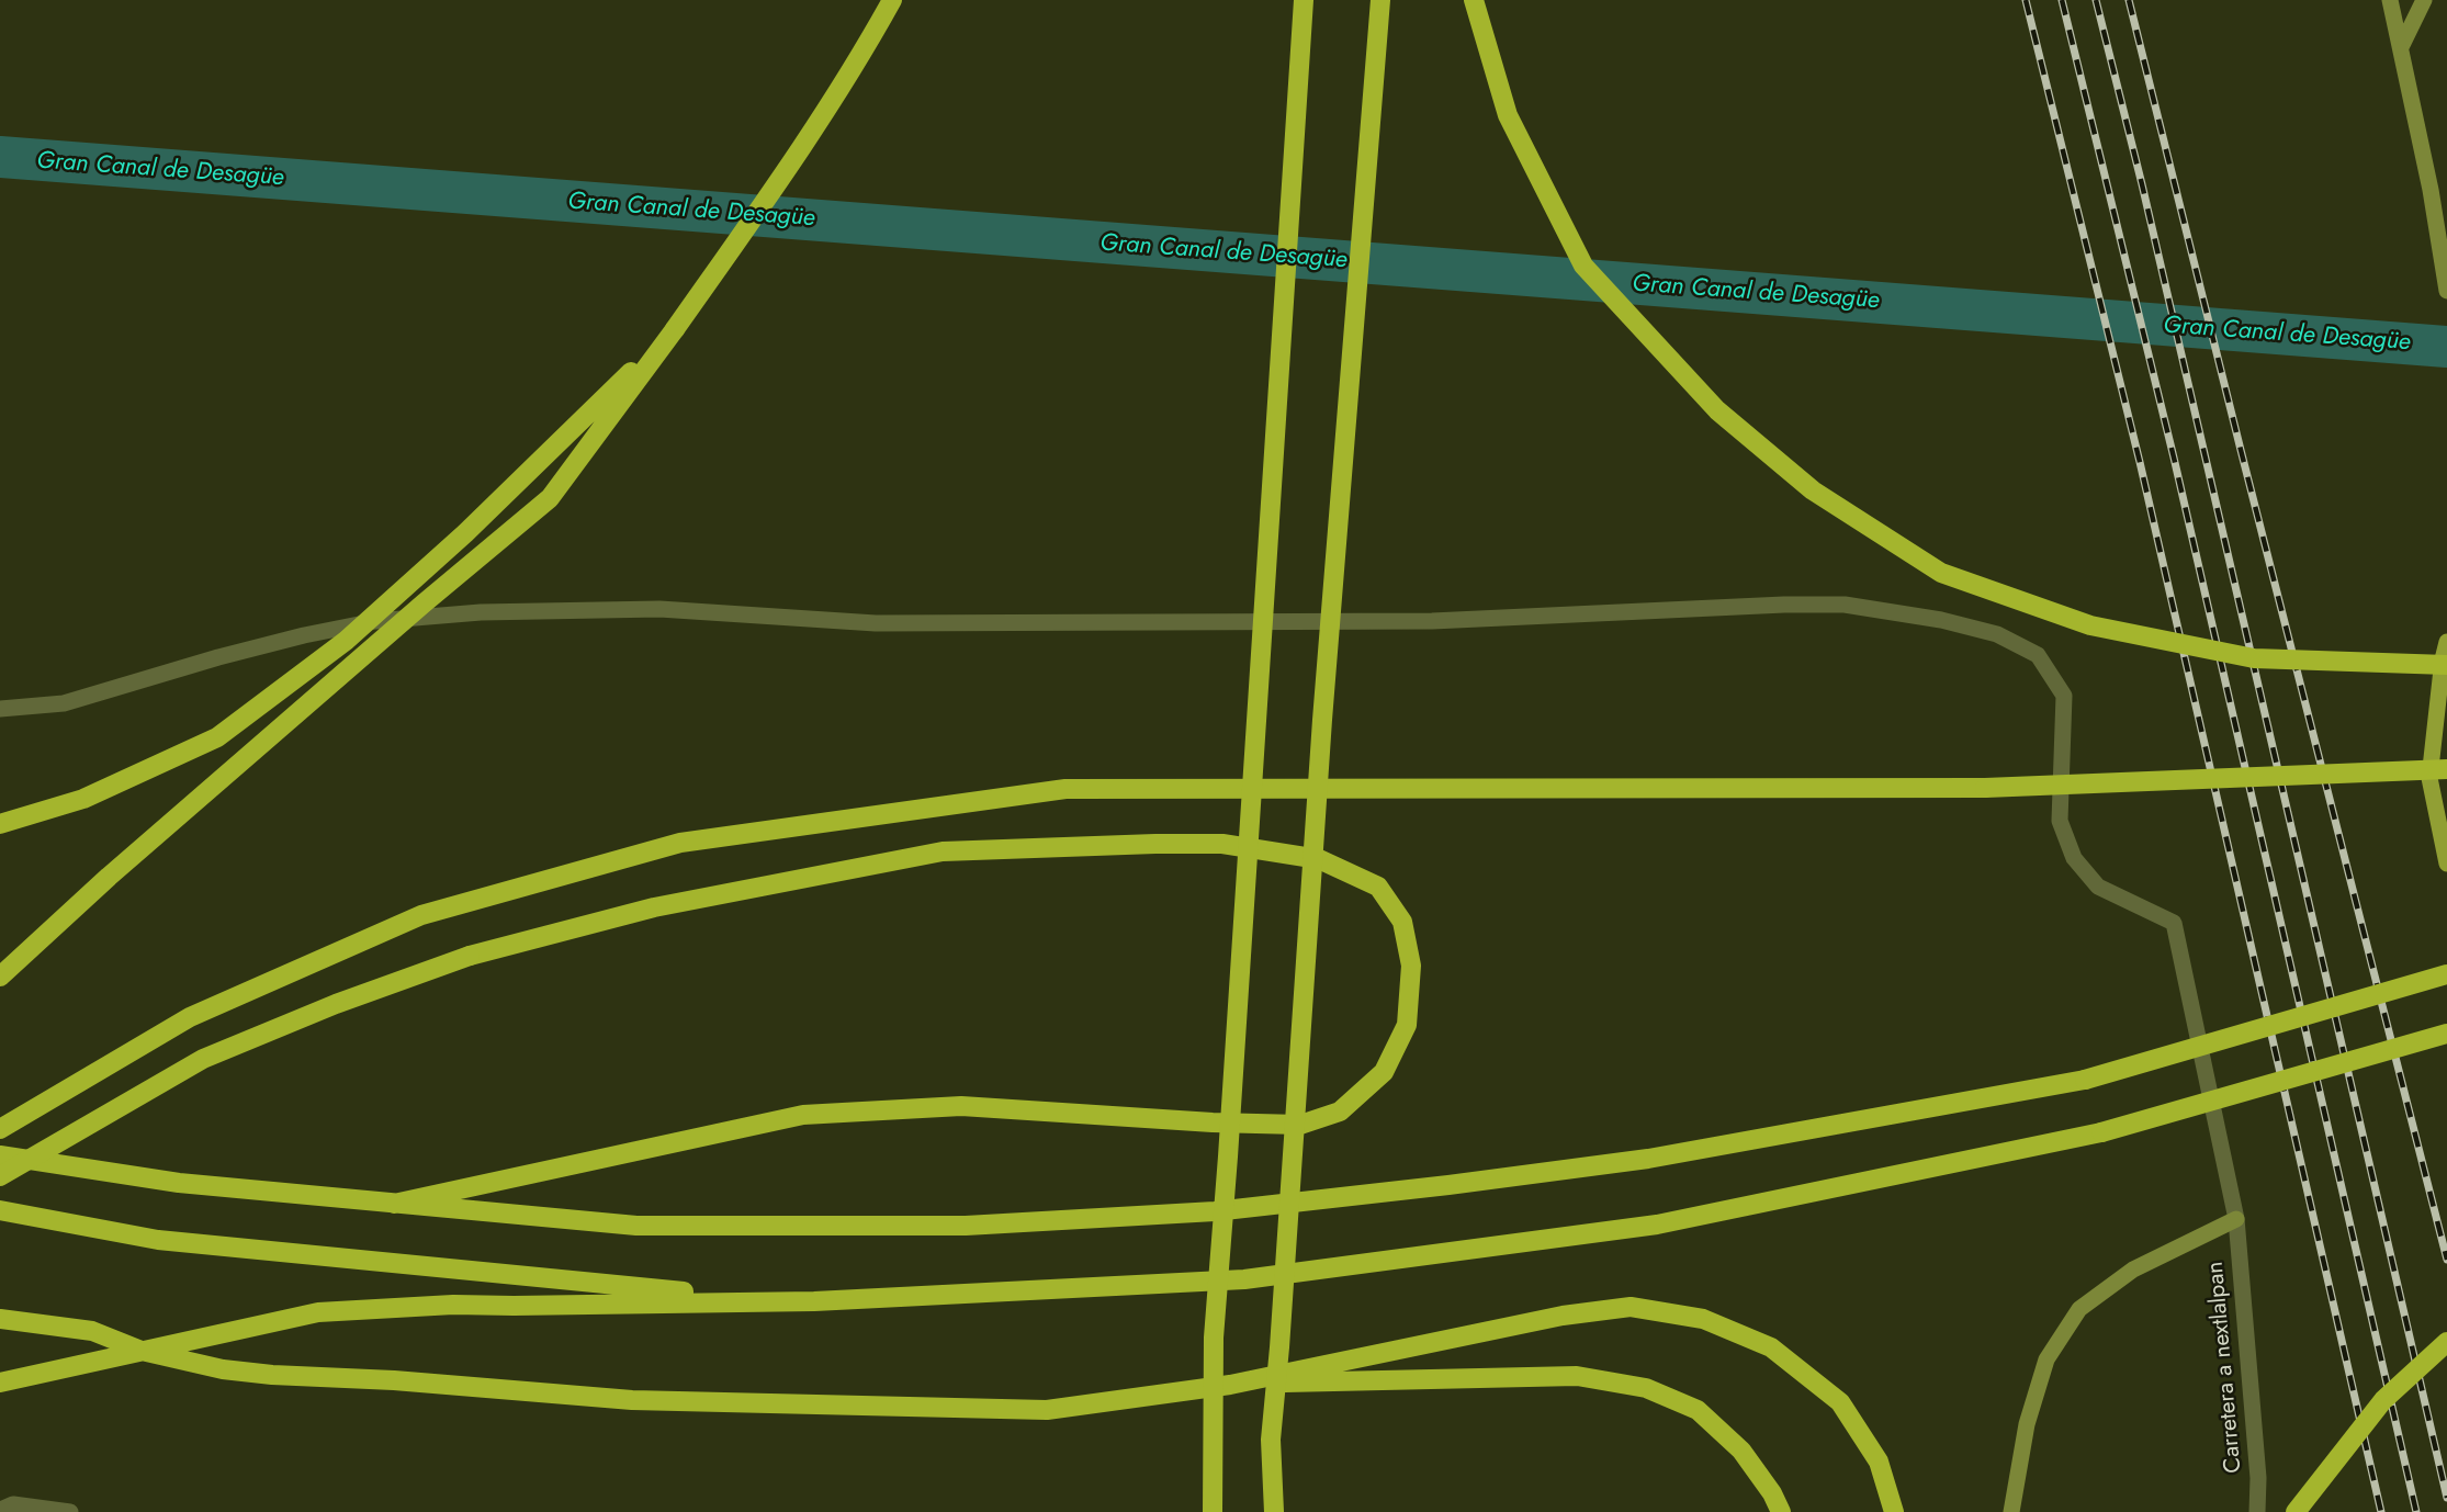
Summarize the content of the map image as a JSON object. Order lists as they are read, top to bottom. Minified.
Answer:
{"streets":{"street":["Carretera a nextlalpan"]},"water":["Gran Canal de Desagüe"]}
